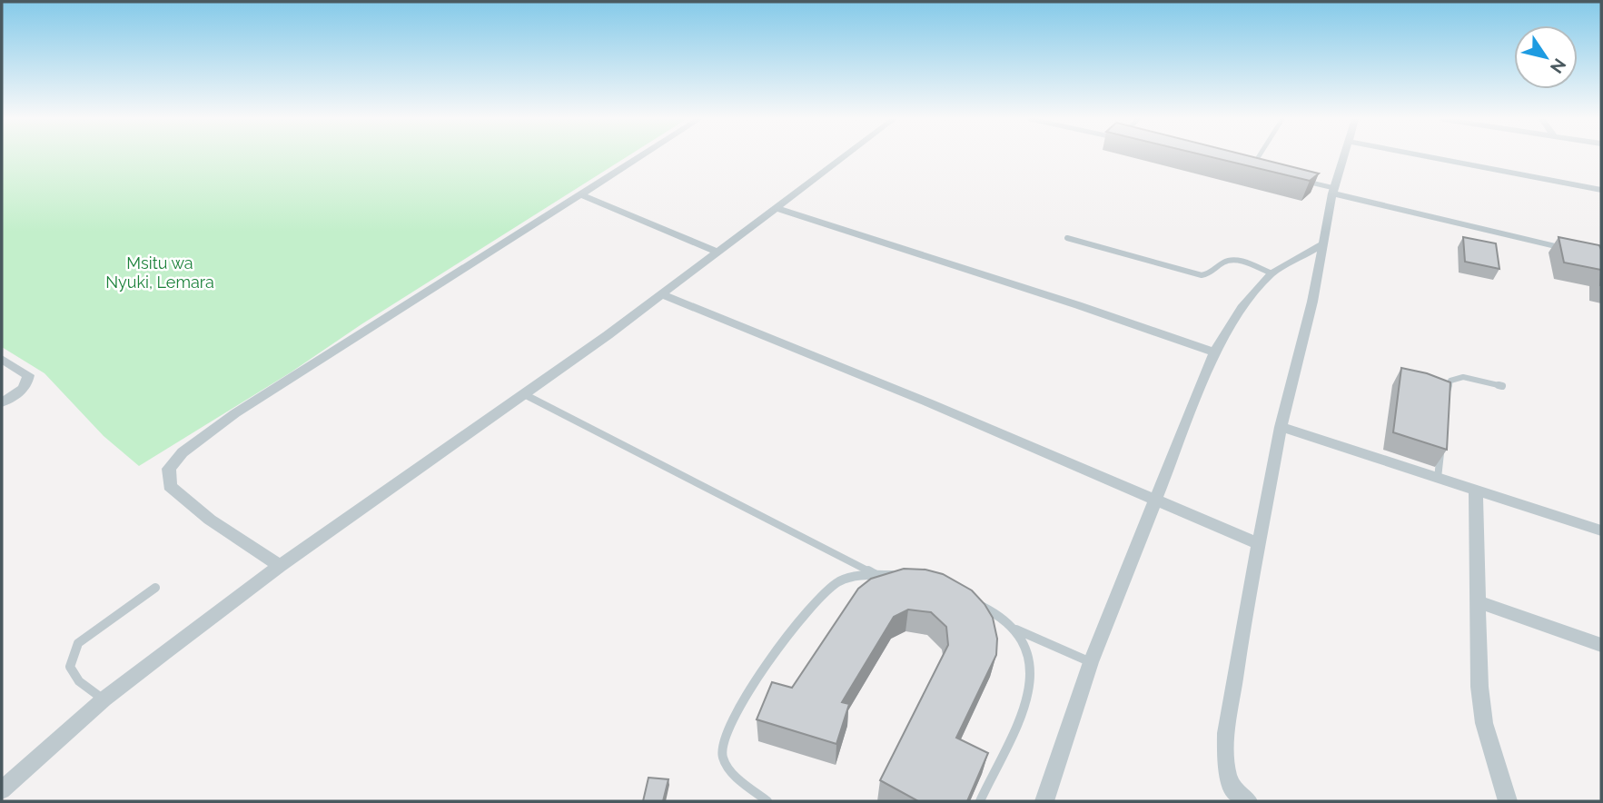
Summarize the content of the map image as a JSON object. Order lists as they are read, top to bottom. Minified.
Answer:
{"parks":["Msitu wa Nyuki, Lemara"],"north":"bottom right"}
